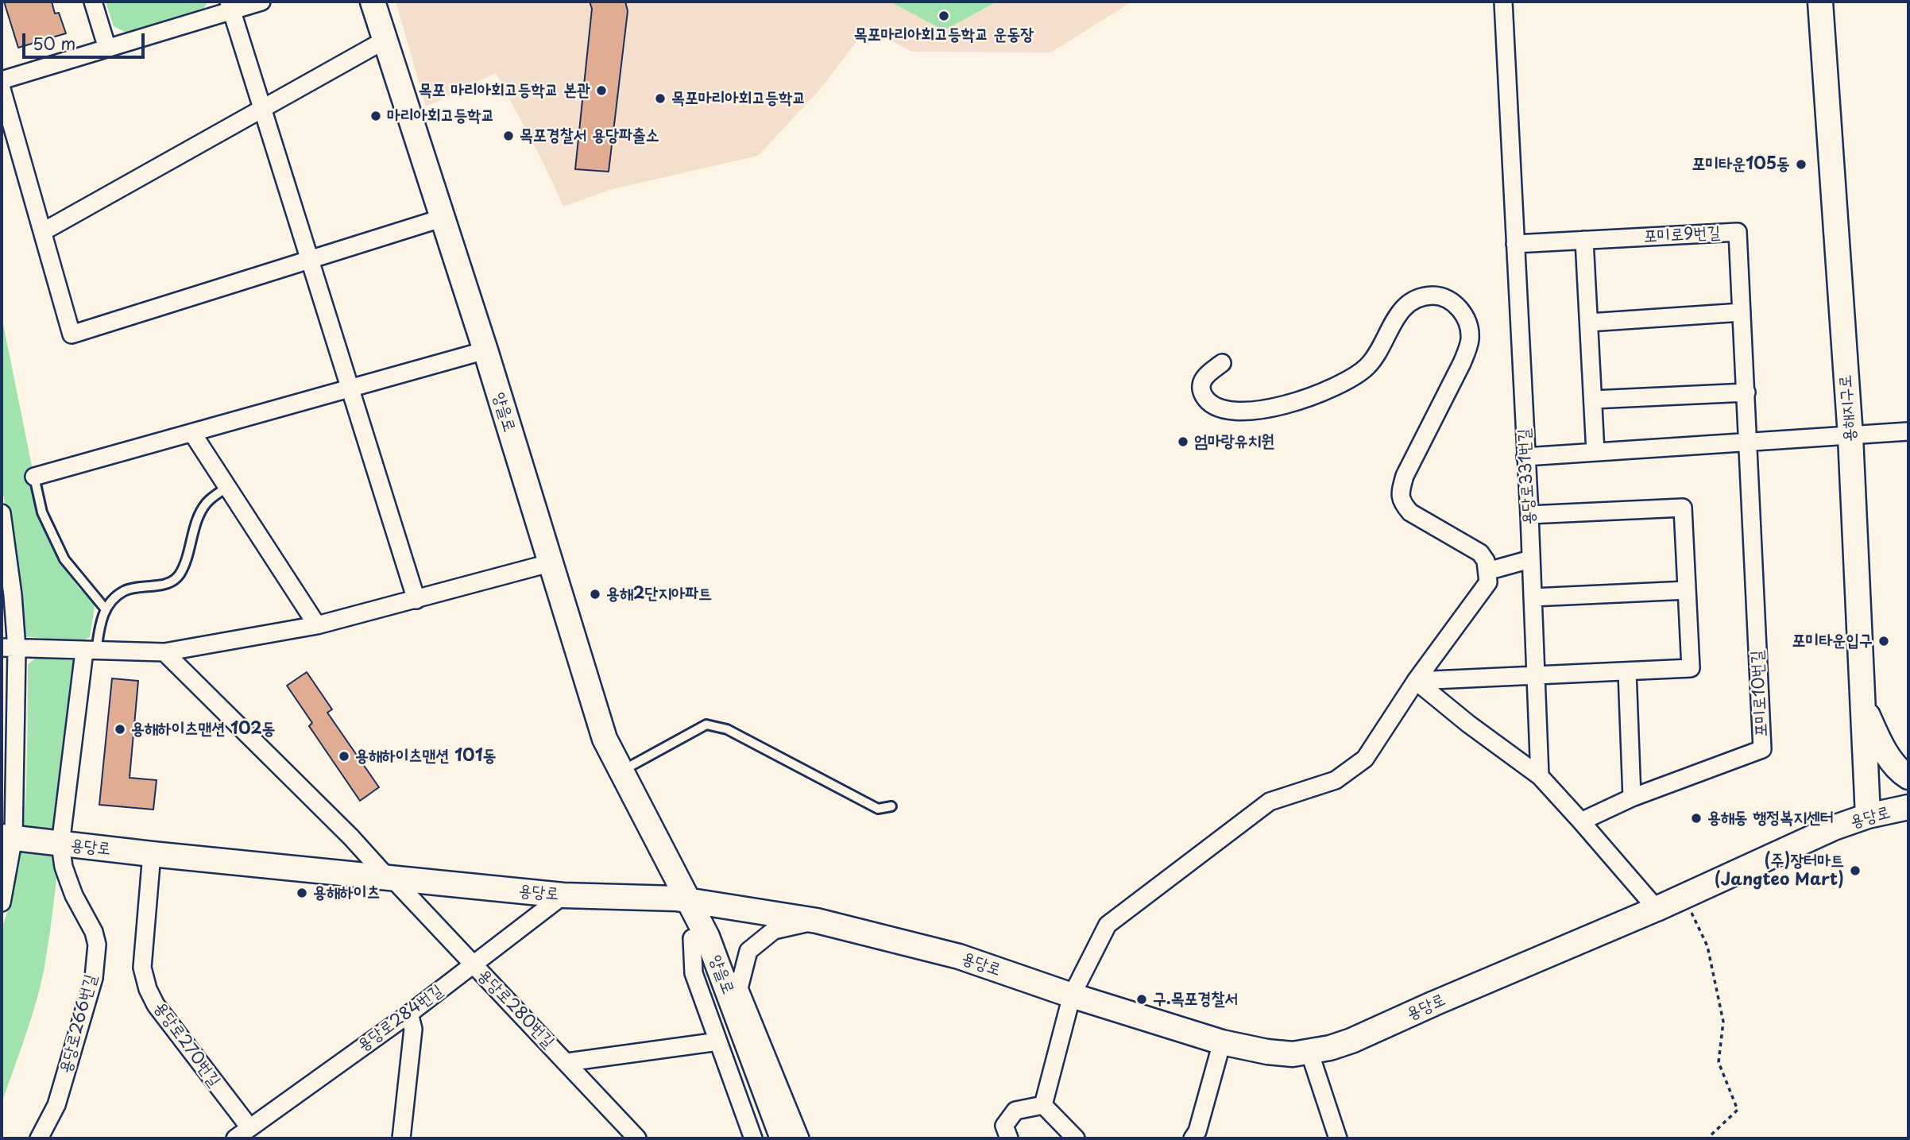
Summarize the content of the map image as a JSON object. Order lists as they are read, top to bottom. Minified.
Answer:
{"streets":{"street":["포미로9번길","용해지구로","양을로","용당로331번길","포미로10번길","용당로","용당로280번길","용당로284번길","용당로266번길","용당로270번길"]},"crossings":[["포미로9번길","용당로331번길"],["포미로9번길","포미로10번길"],["용해지구로","용당로"],["양을로","용당로"],["용당로","용당로280번길"],["용당로","용당로284번길"],["용당로","용당로266번길"],["용당로","용당로270번길"],["용당로280번길","용당로284번길"],["용당로284번길","용당로270번길"]],"places":["목포마리아회고등학교 운동장","목포 마리아회고등학교 본관","목포마리아회고등학교","마리아회고등학교","목포경찰서 용당파출소","포미타운105동","엄마랑유치원","용해2단지아파트","포미타운입구","용해하이츠맨션 102동","용해하이츠맨션 101동","용해동 행정복지센터","(주)장터마트 (Jangteo Mart)","용해하이츠","구.목포경찰서"],"scale_bar":"50 m"}
